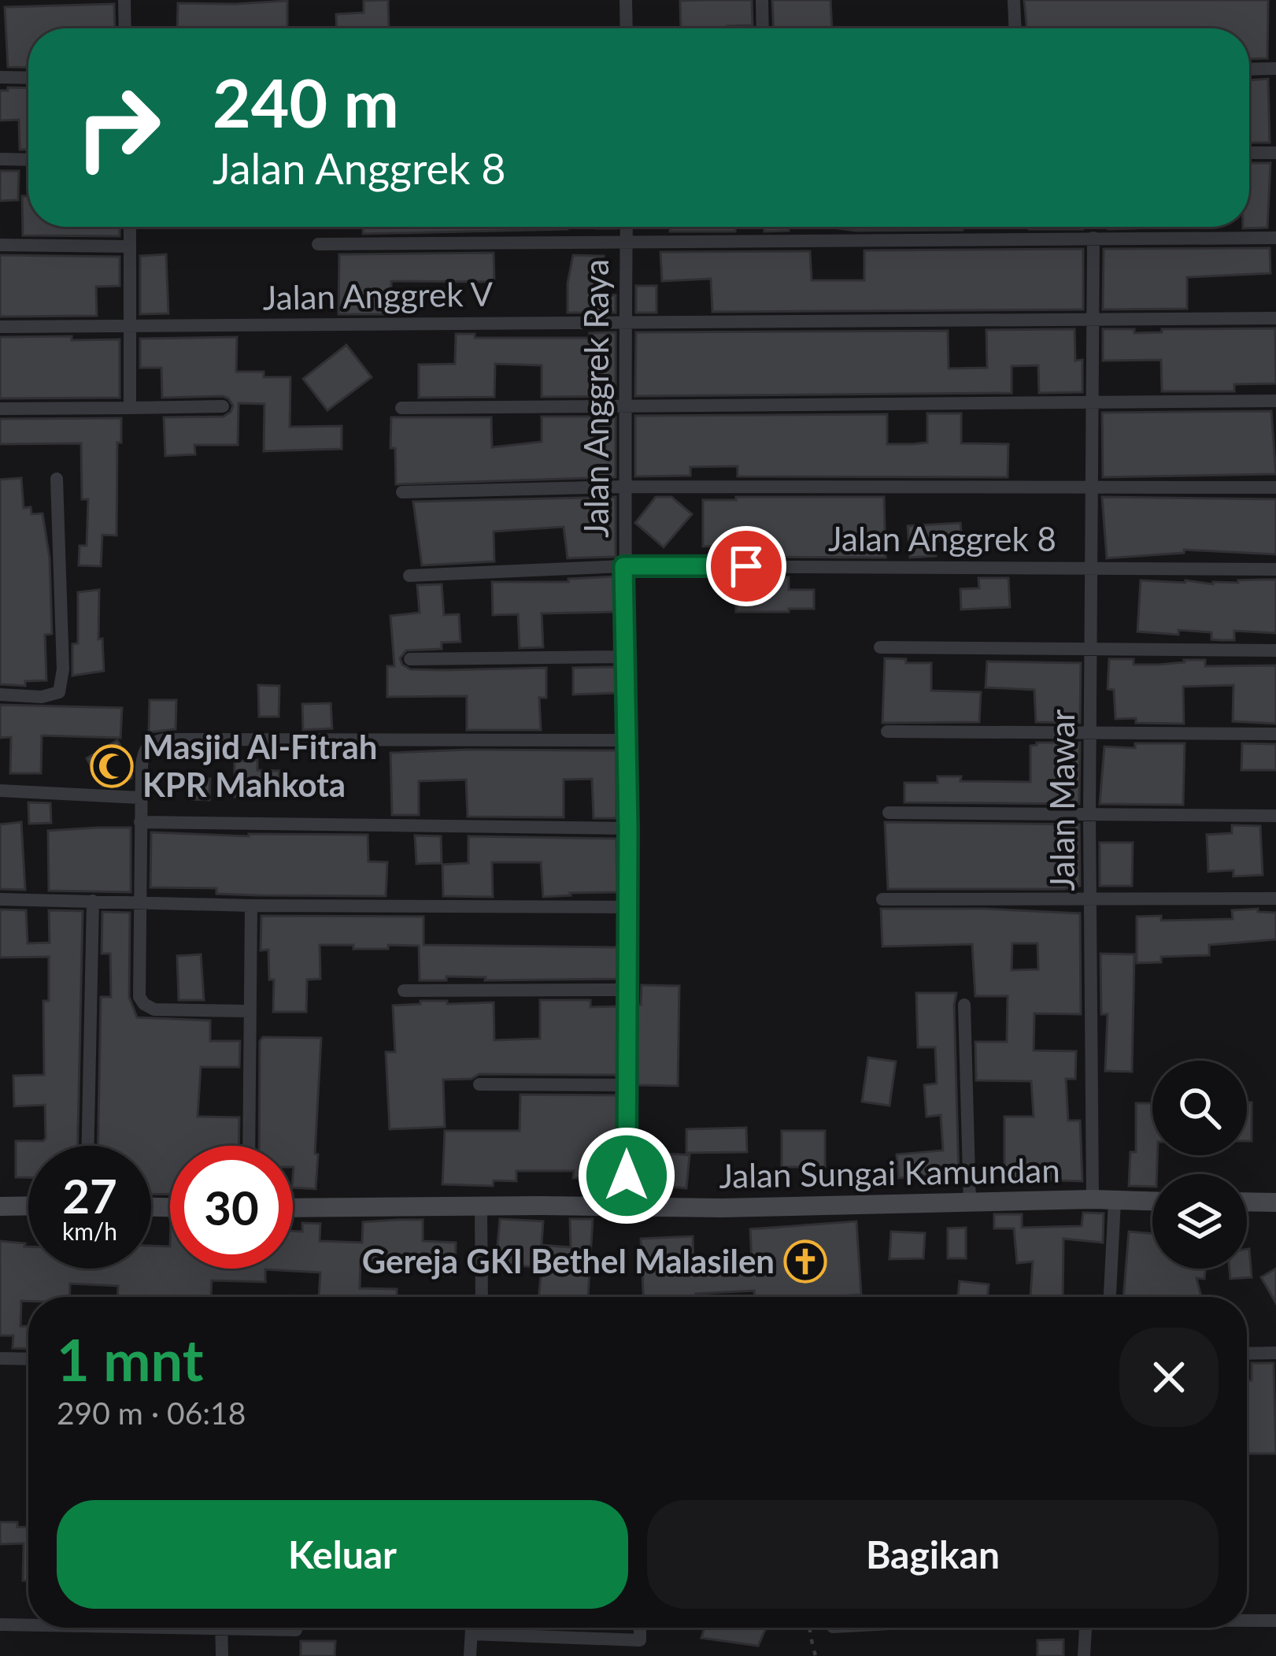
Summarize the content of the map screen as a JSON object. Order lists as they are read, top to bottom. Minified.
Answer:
{"streets":{"main road":["Jalan Sungai Kamundan"],"street":["Jalan Anggrek V","Jalan Anggrek Raya","Jalan Anggrek 8","Jalan Mawar"]},"crossings":[["Jalan Anggrek V","Jalan Anggrek Raya"],["Jalan Anggrek V","Jalan Mawar"],["Jalan Anggrek Raya","Jalan Anggrek 8"],["Jalan Anggrek Raya","Jalan Sungai Kamundan"],["Jalan Anggrek 8","Jalan Mawar"],["Jalan Mawar","Jalan Sungai Kamundan"]],"places":{"mosque":["Masjid Al-Fitrah KPR Mahkota"],"church":["Gereja GKI Bethel Malasilen"]},"page":{"turn":["240 m","Jalan Anggrek 8"],"speed":"27 km/h","limit":"30","heading":["1 mnt","290 m · 06:18"],"buttons":["Keluar","Bagikan"]}}
